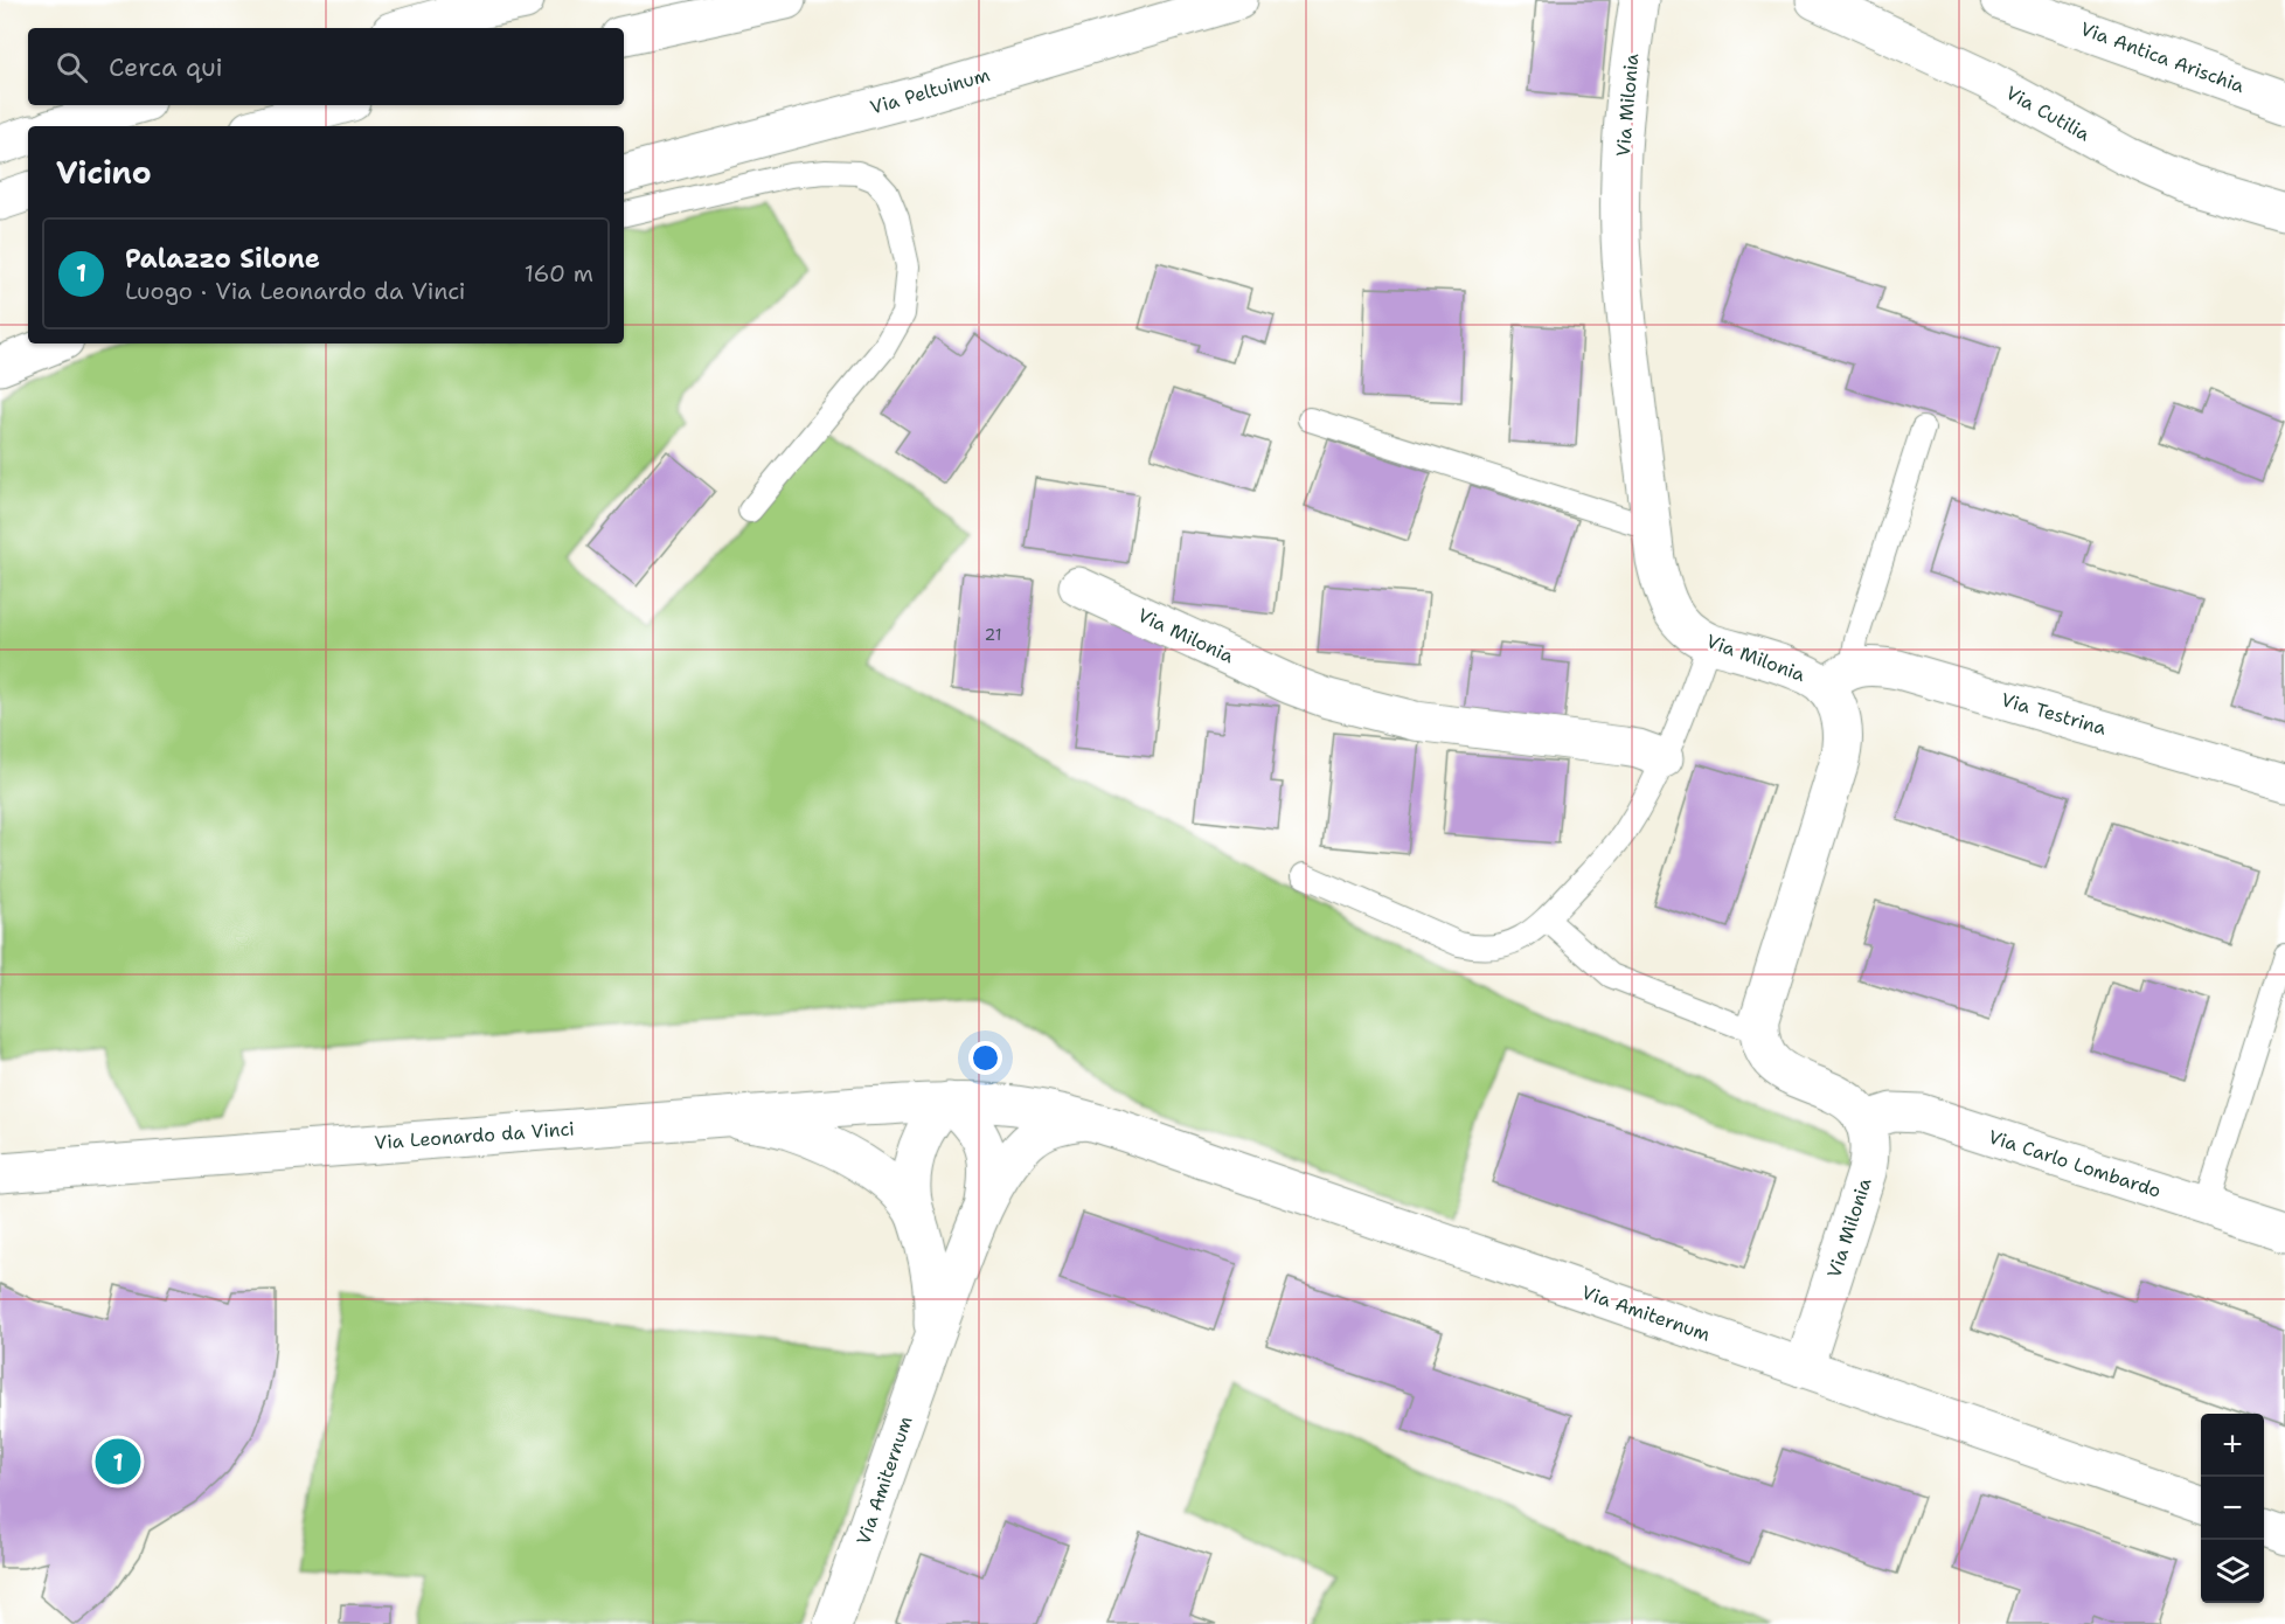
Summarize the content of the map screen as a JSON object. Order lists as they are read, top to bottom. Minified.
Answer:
{"streets":{"main road":["Via Antica Arischia","Via Peltuinum","Via Milonia","Via Cutilia","Via Testrina","Via Leonardo da Vinci","Via Carlo Lombardo","Via Amiternum"]},"crossings":[["Via Milonia","Via Carlo Lombardo"],["Via Milonia","Via Amiternum"],["Via Leonardo da Vinci","Via Amiternum"]],"house_numbers":["21"],"page":{"search":"Cerca qui","heading":"Vicino","list":[{"mark":"1","name":"Palazzo Silone","note":"Luogo · Via Leonardo da Vinci","value":"160 m"}],"map_buttons":["+","−"],"pins":"1"}}
